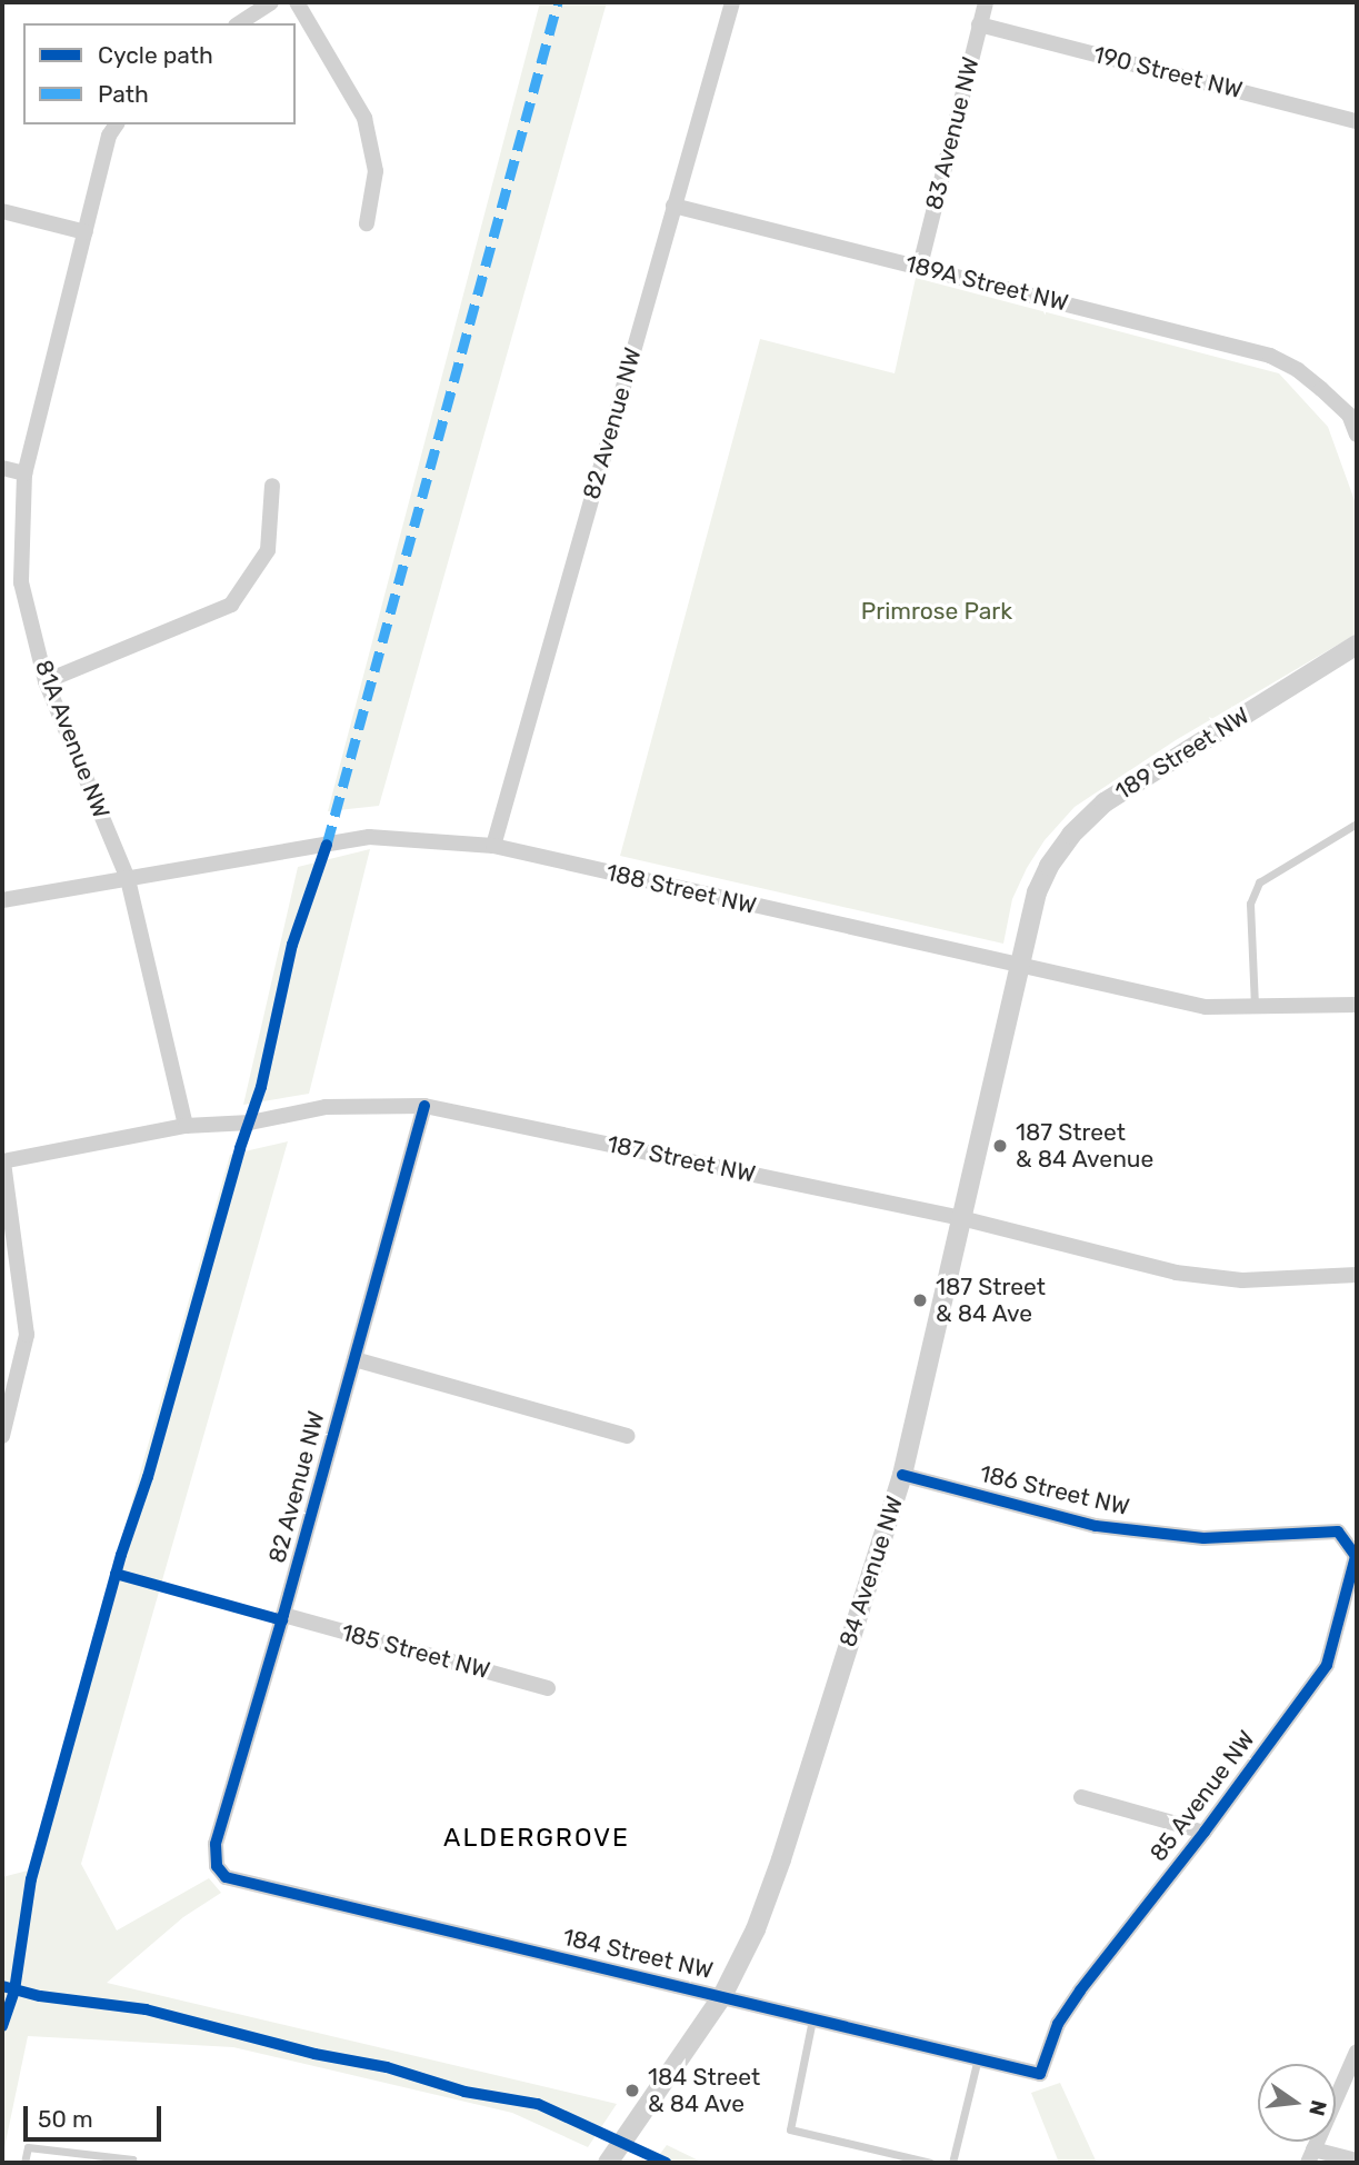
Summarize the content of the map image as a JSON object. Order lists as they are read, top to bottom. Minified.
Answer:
{"streets":{"street":["190 Street NW","83 Avenue NW","189A Street NW","82 Avenue NW","81A Avenue NW","189 Street NW","188 Street NW","187 Street NW","186 Street NW","84 Avenue NW","185 Street NW","85 Avenue NW","184 Street NW"]},"crossings":[["190 Street NW","83 Avenue NW"],["83 Avenue NW","189A Street NW"],["189A Street NW","82 Avenue NW"],["82 Avenue NW","188 Street NW"],["82 Avenue NW","187 Street NW"],["82 Avenue NW","185 Street NW"],["82 Avenue NW","184 Street NW"],["81A Avenue NW","188 Street NW"],["81A Avenue NW","187 Street NW"],["189 Street NW","84 Avenue NW"],["188 Street NW","84 Avenue NW"],["187 Street NW","84 Avenue NW"],["186 Street NW","84 Avenue NW"],["186 Street NW","85 Avenue NW"],["84 Avenue NW","184 Street NW"],["85 Avenue NW","184 Street NW"]],"districts":["ALDERGROVE"],"parks":["Primrose Park"],"places":["187 Street & 84 Avenue","187 Street & 84 Ave","184 Street & 84 Ave"],"legend":["Cycle path","Path"],"scale_bar":"50 m","north":"right"}
